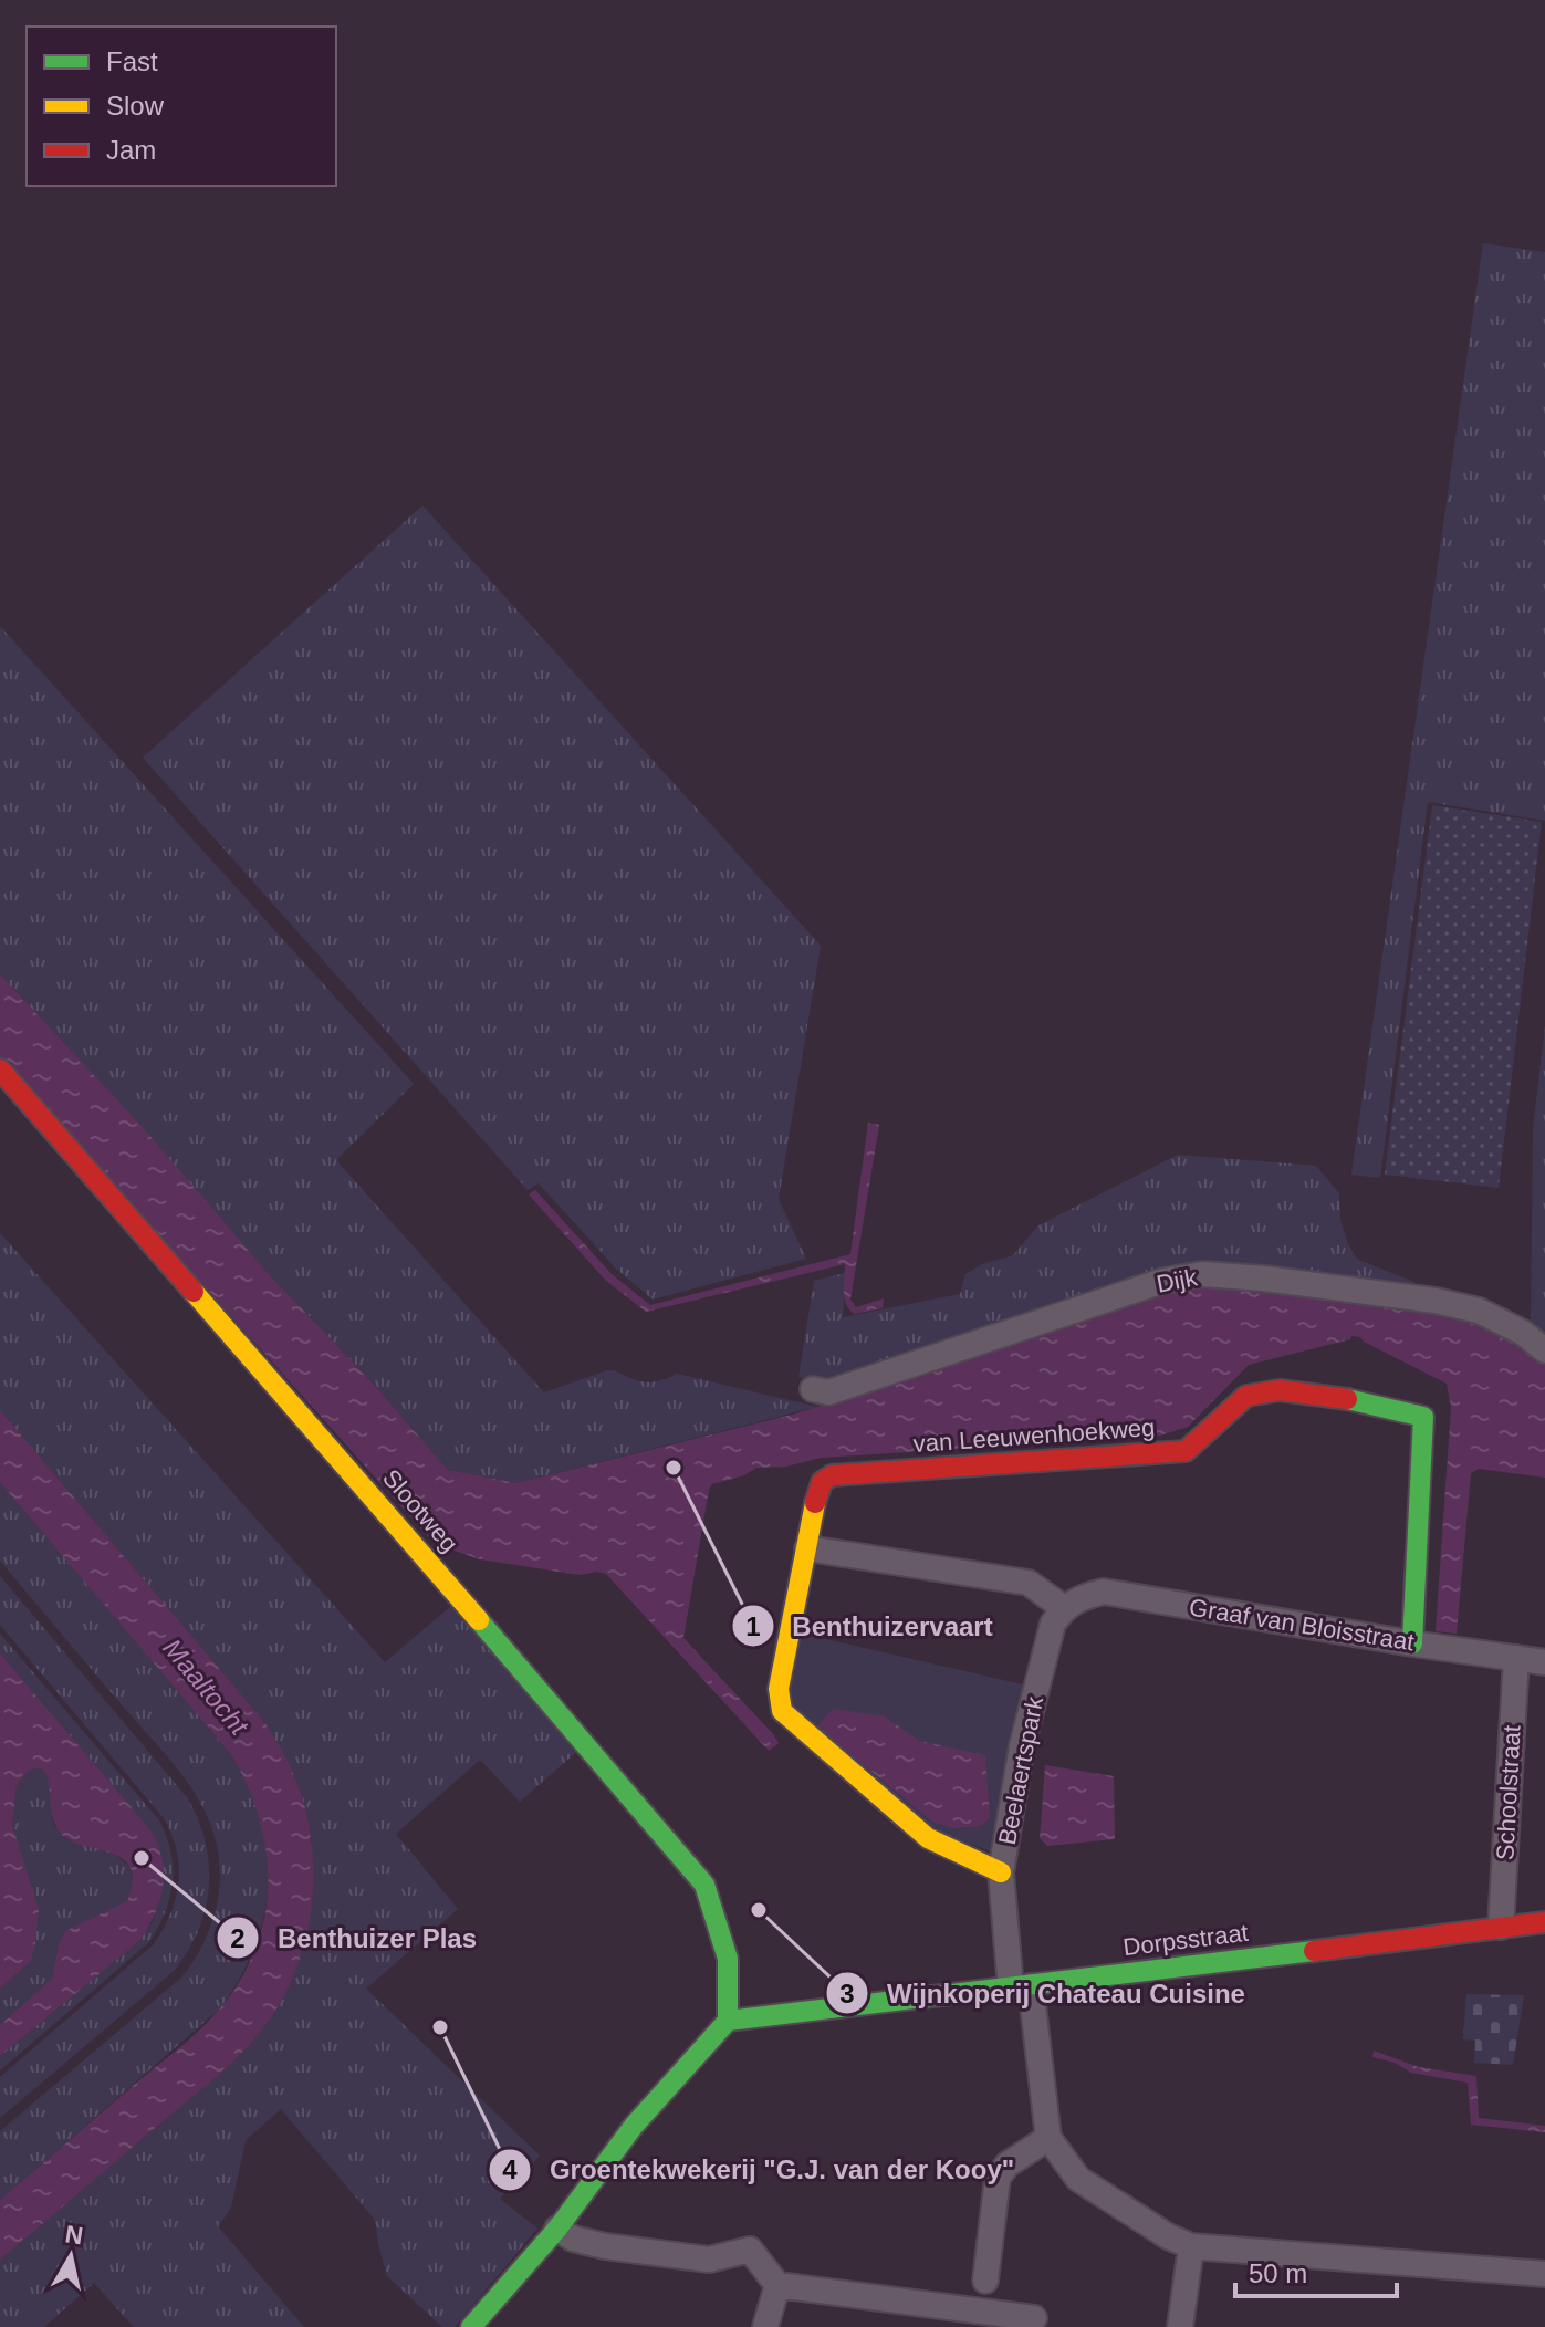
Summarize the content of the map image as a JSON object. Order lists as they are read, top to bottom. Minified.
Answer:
{"streets":{"street":["Dijk","van Leeuwenhoekweg","Slootweg","Graaf van Bloisstraat","Beelaertspark","Schoolstraat","Dorpsstraat"]},"crossings":[["van Leeuwenhoekweg","Graaf van Bloisstraat"],["van Leeuwenhoekweg","Beelaertspark"],["Slootweg","Dorpsstraat"],["Graaf van Bloisstraat","Beelaertspark"],["Graaf van Bloisstraat","Schoolstraat"],["Schoolstraat","Dorpsstraat"]],"water":["Maaltocht"],"places":["Benthuizervaart","Benthuizer Plas","Wijnkoperij Chateau Cuisine","Groentekwekerij \"G.J. van der Kooy\""],"legend":["Fast","Slow","Jam"],"scale_bar":"50 m","north":"top"}
